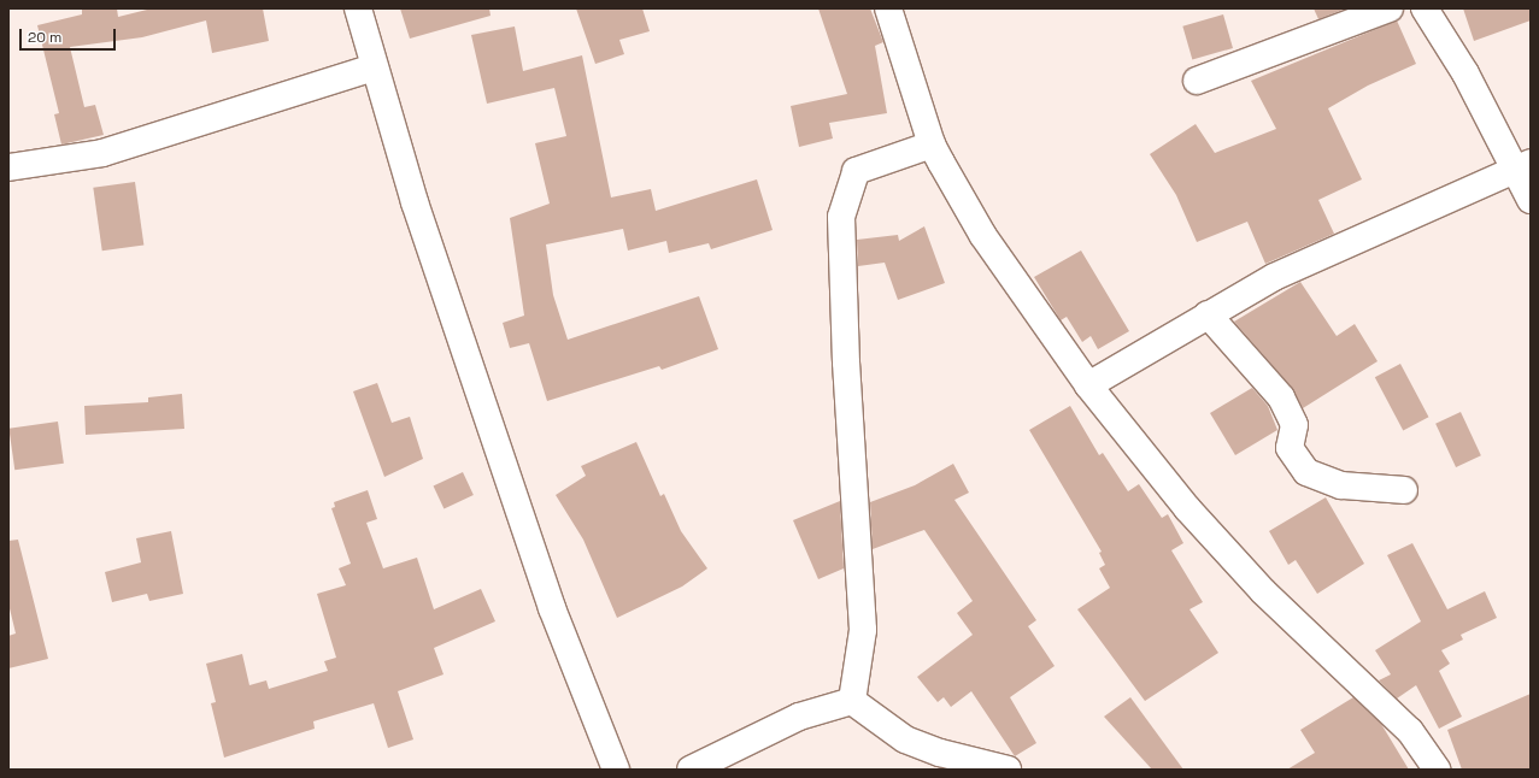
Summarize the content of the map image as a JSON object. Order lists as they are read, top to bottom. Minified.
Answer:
{"scale_bar":"20 m"}
